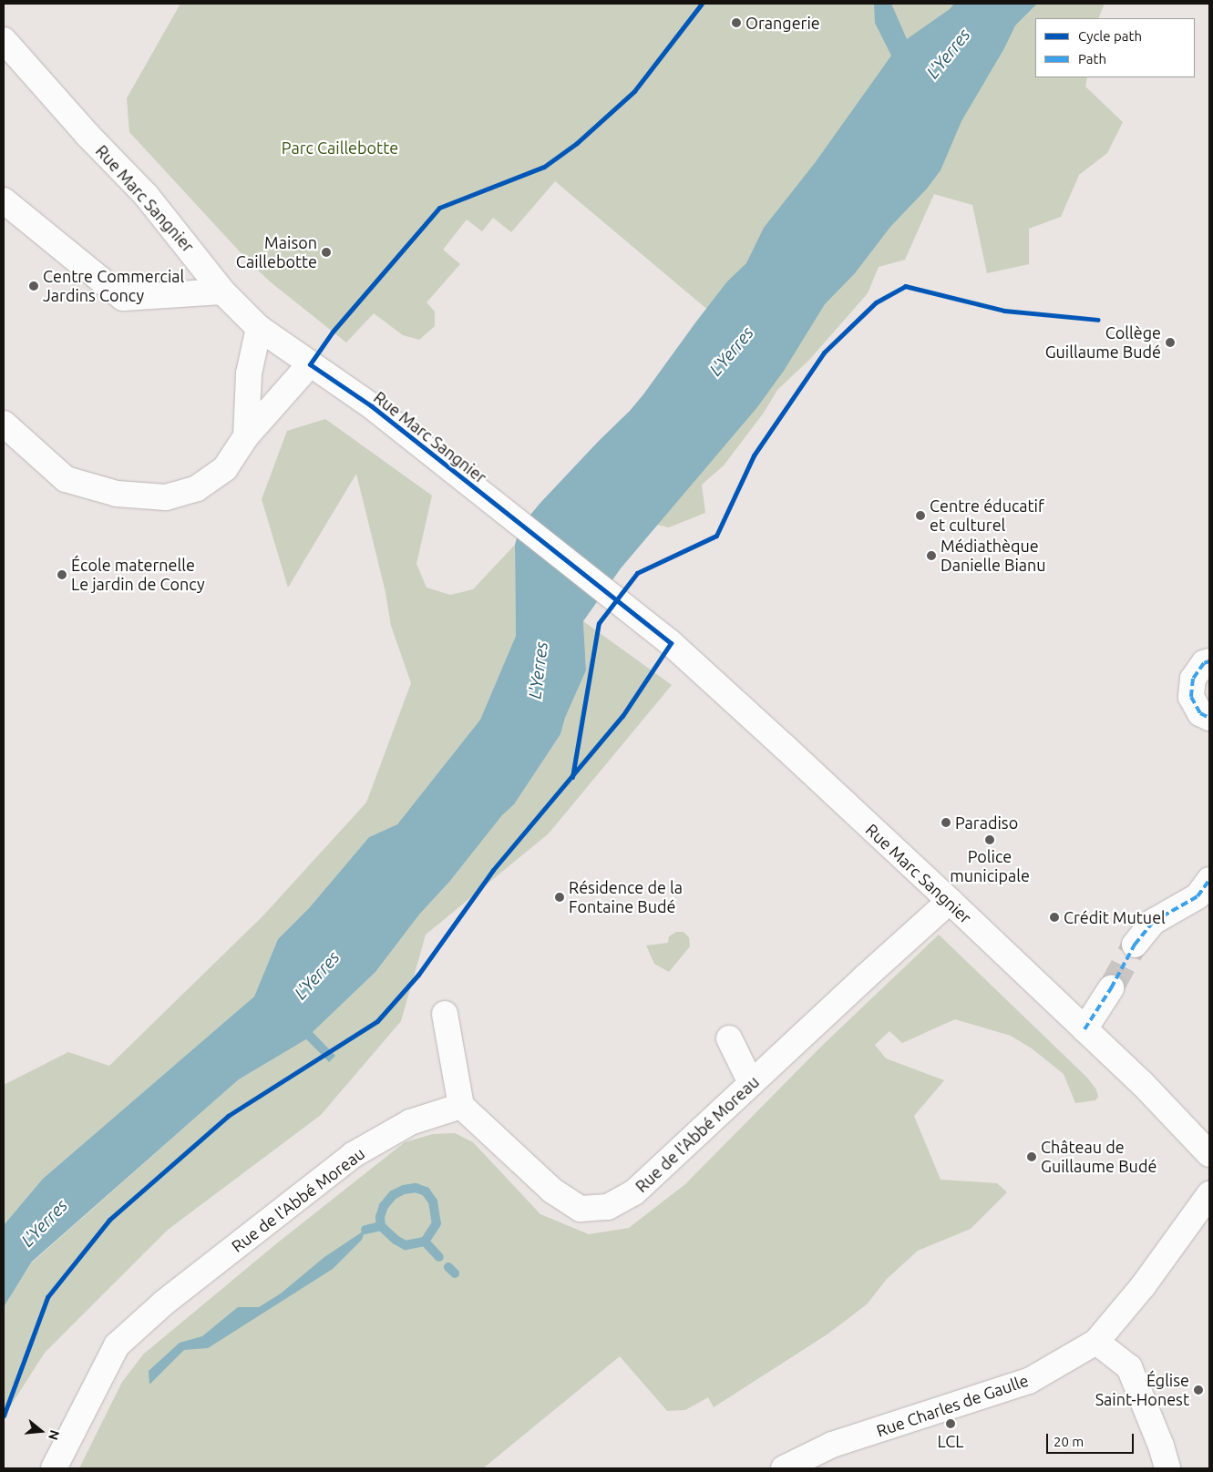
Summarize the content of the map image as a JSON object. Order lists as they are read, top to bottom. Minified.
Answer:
{"streets":{"street":["Rue Marc Sangnier","Rue de l'Abbé Moreau","Rue Charles de Gaulle"]},"crossings":[["Rue Marc Sangnier","Rue de l'Abbé Moreau"]],"water":["L'Yerres"],"parks":["Parc Caillebotte"],"places":["Orangerie","Maison Caillebotte","Centre Commercial Jardins Concy","Collège Guillaume Budé","Centre éducatif et culturel","Médiathèque Danielle Bianu","École maternelle Le jardin de Concy","Paradiso","Police municipale","Résidence de la Fontaine Budé","Crédit Mutuel","Château de Guillaume Budé","Église Saint-Honest","LCL"],"legend":["Cycle path","Path"],"scale_bar":"20 m","north":"right"}
